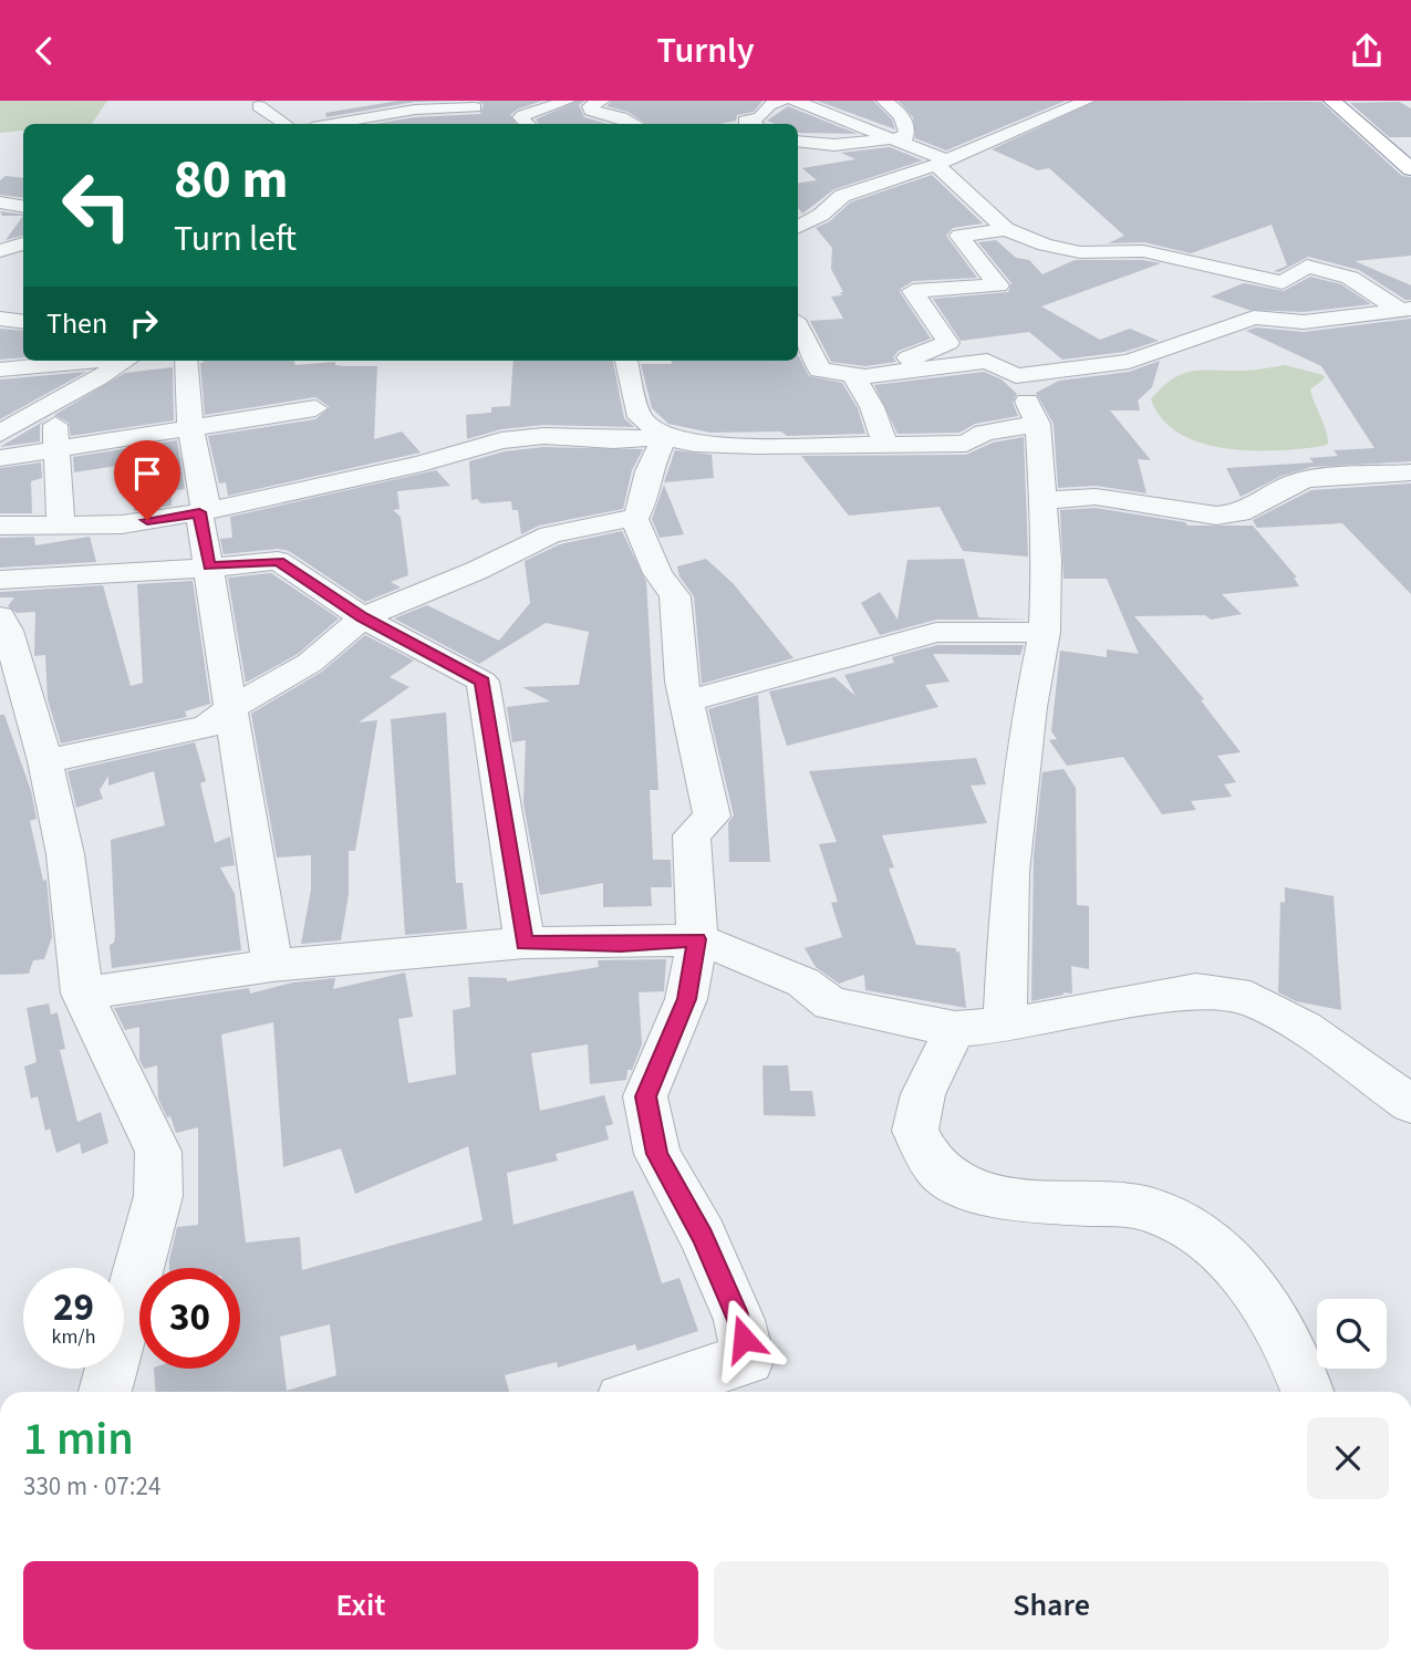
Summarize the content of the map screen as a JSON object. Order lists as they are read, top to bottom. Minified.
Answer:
{"page":{"header":"Turnly","turn":["80 m","Turn left"],"then":"Then","speed":"29 km/h","limit":"30","heading":["1 min","330 m · 07:24"],"buttons":["Exit","Share"]}}
